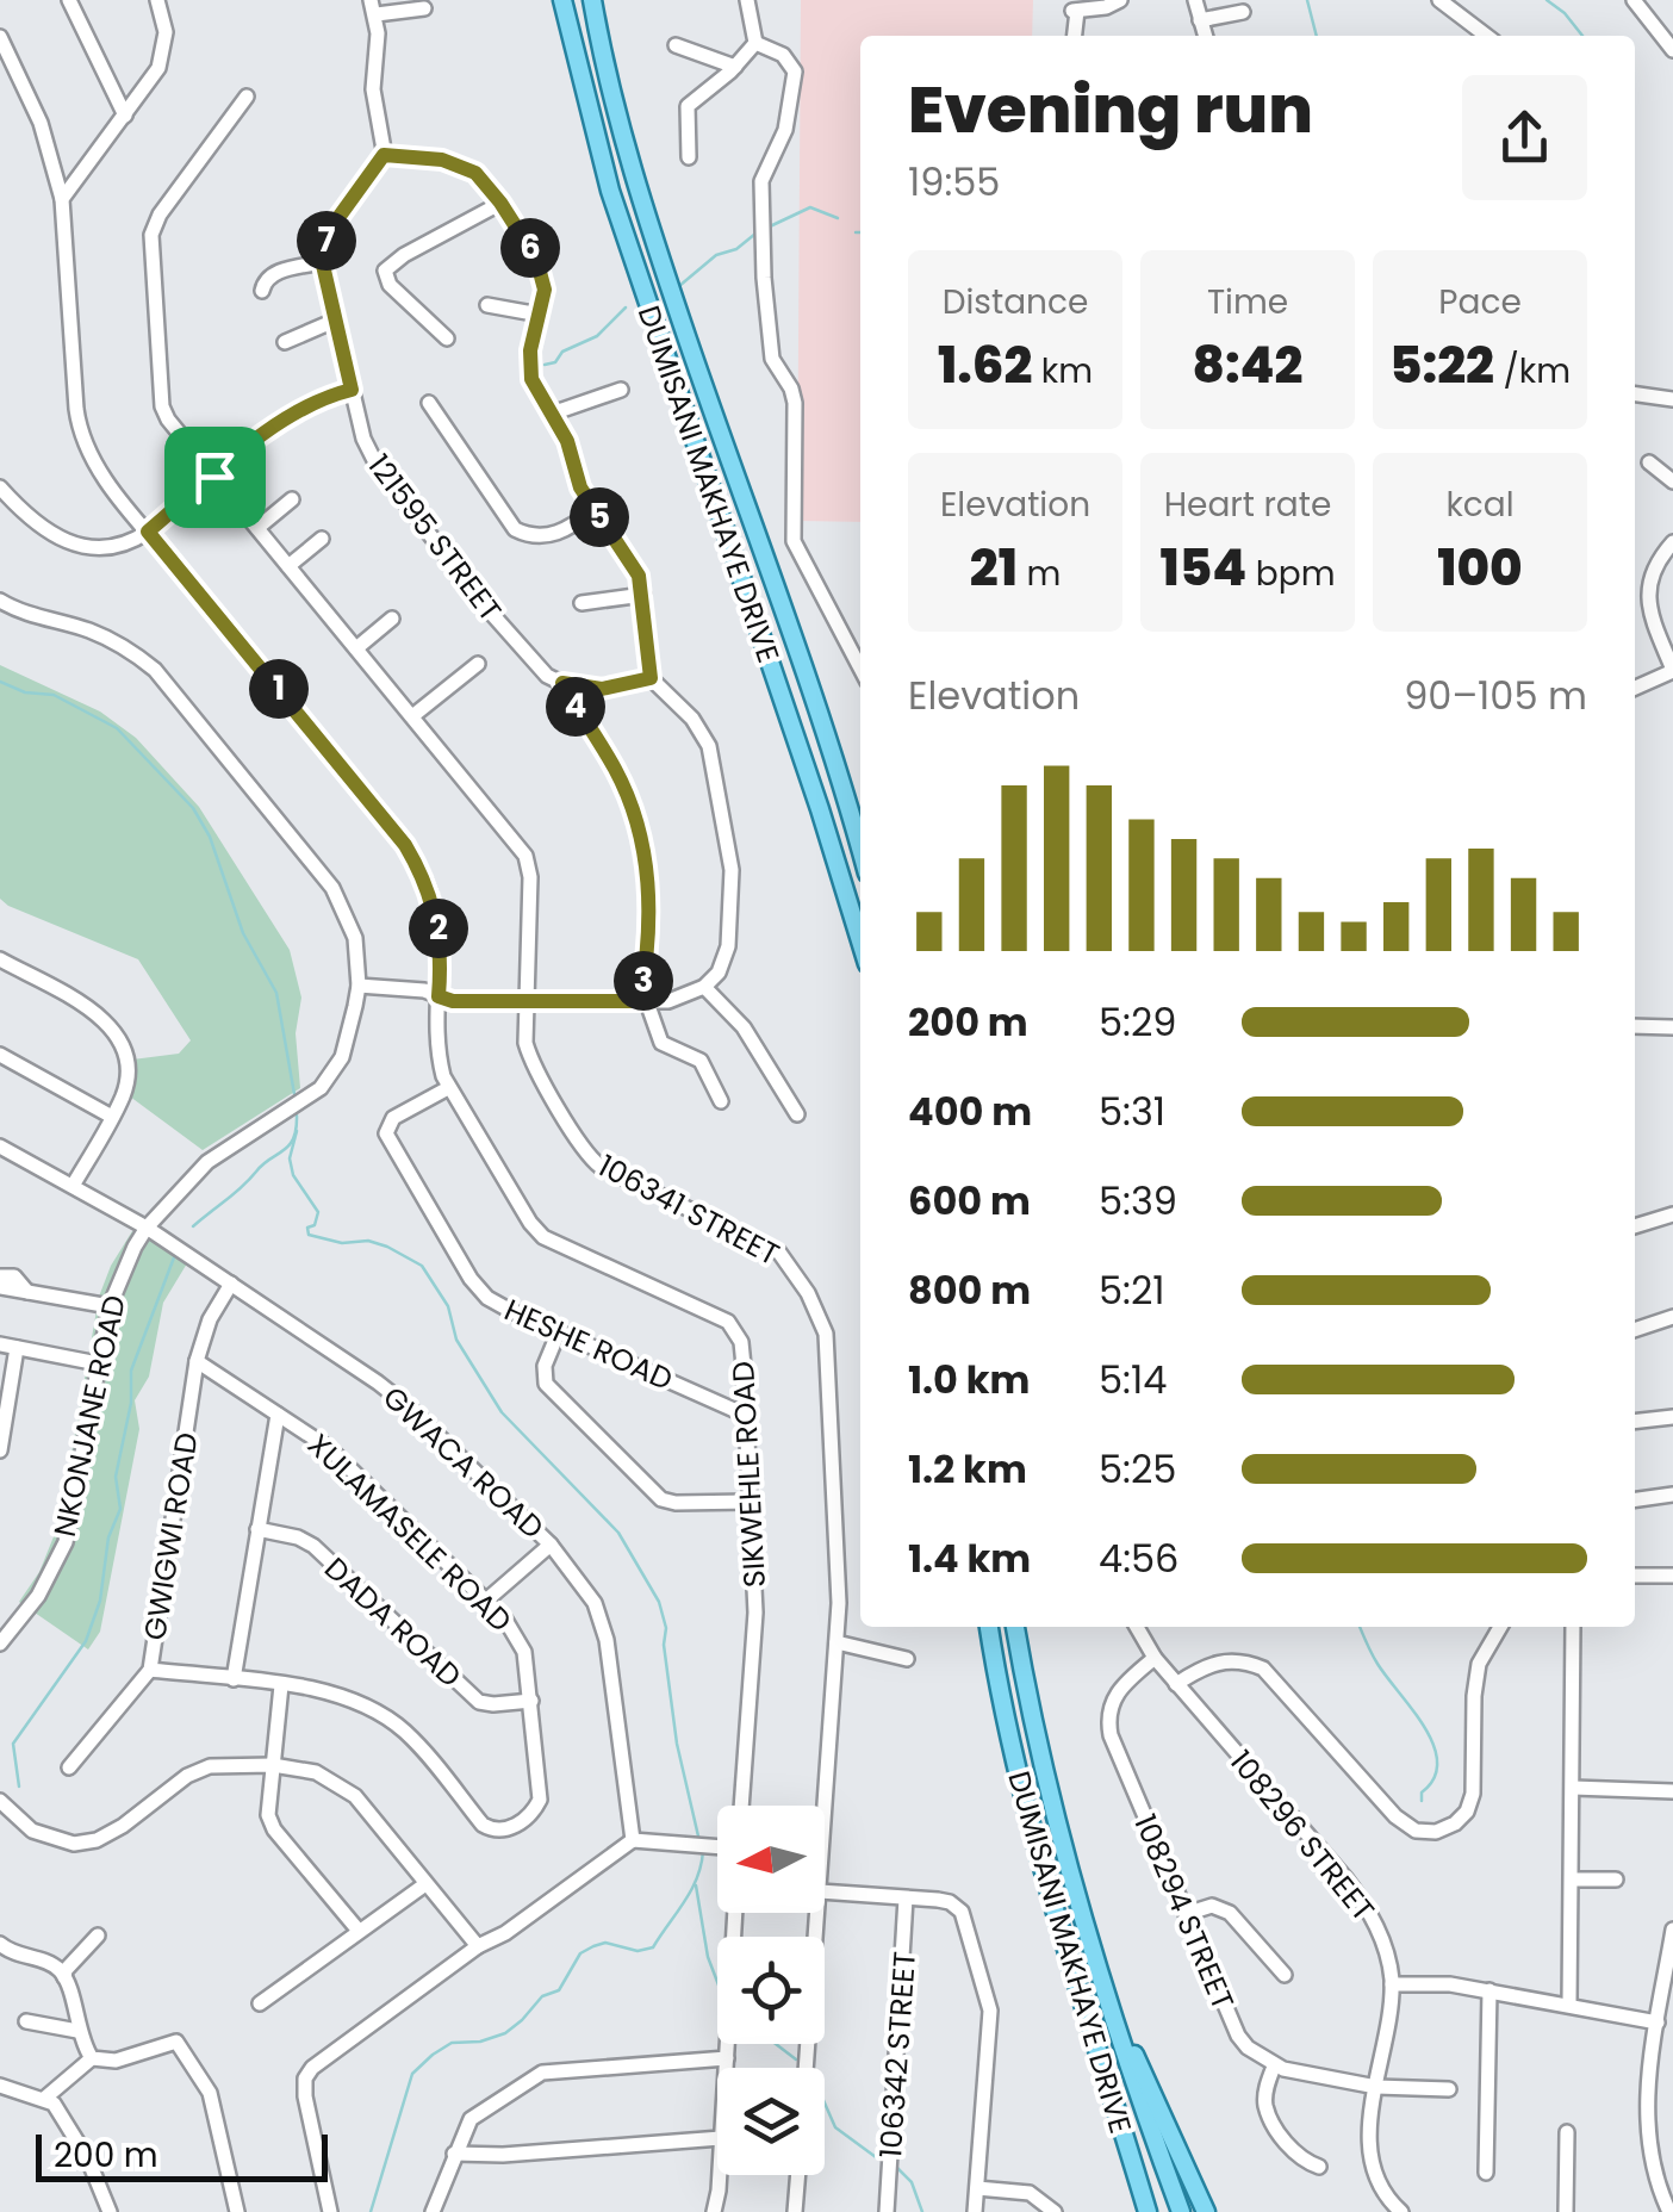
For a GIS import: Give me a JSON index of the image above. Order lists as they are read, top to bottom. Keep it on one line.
{"streets":{"main road":["DUMISANI MAKHAYE DRIVE"],"street":["121595 STREET","106341 STREET","HESHE ROAD","NKONJANE ROAD","GWACA ROAD","SIKWEHLE ROAD","XULAMASELE ROAD","GWIGWI ROAD","DADA ROAD","108296 STREET","108294 STREET","106342 STREET"]},"crossings":[["HESHE ROAD","SIKWEHLE ROAD"],["NKONJANE ROAD","GWACA ROAD"],["GWACA ROAD","GWIGWI ROAD"],["XULAMASELE ROAD","GWIGWI ROAD"],["XULAMASELE ROAD","DADA ROAD"],["108296 STREET","108294 STREET"]],"scale_bar":"200 m","north":"left","page":{"heading":["Evening run","19:55"],"pins":["7","6","5","1","4","2","3"],"stats":[["Distance","1.62 km"],["Time","8:42"],["Pace","5:22 /km"],["Elevation","21 m"],["Heart rate","154 bpm"],["kcal","100"]],"chart":["Elevation","90–105 m"],"list":[{"name":"200 m","note":"5:29"},{"name":"400 m","note":"5:31"},{"name":"600 m","note":"5:39"},{"name":"800 m","note":"5:21"},{"name":"1.0 km","note":"5:14"},{"name":"1.2 km","note":"5:25"},{"name":"1.4 km","note":"4:56"}],"scale":"200 m"}}
